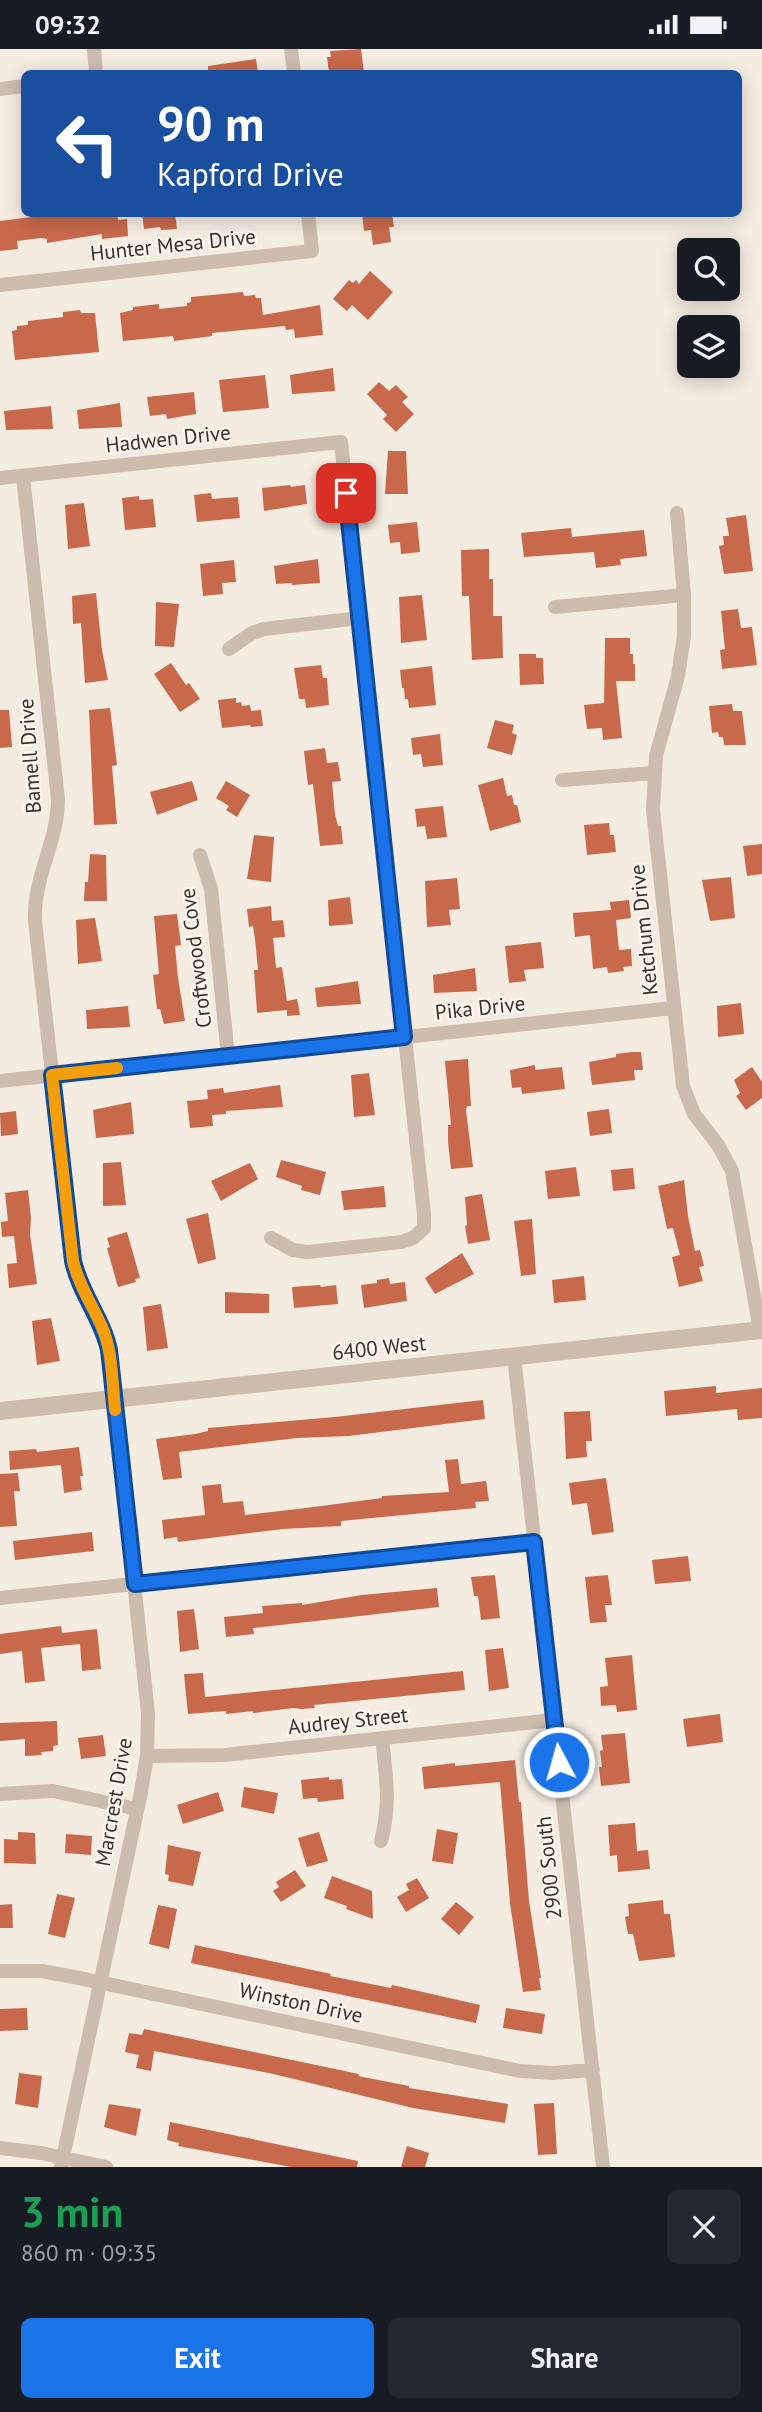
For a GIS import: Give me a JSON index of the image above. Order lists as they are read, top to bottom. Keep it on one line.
{"streets":{"street":["Hunter Mesa Drive","Hadwen Drive","Bamell Drive","Ketchum Drive","Croftwood Cove","Pika Drive","6400 West","Audrey Street","Marcrest Drive","2900 South","Winston Drive"]},"crossings":[["Hadwen Drive","Bamell Drive"],["Bamell Drive","Pika Drive"],["Bamell Drive","6400 West"],["Bamell Drive","Marcrest Drive"],["Ketchum Drive","Pika Drive"],["Ketchum Drive","6400 West"],["Croftwood Cove","Pika Drive"],["6400 West","Marcrest Drive"],["6400 West","2900 South"],["Audrey Street","Marcrest Drive"],["Audrey Street","2900 South"],["Marcrest Drive","Winston Drive"],["2900 South","Winston Drive"]],"page":{"status":"09:32","turn":["90 m","Kapford Drive"],"heading":["3 min","860 m · 09:35"],"buttons":["Exit","Share"]}}
